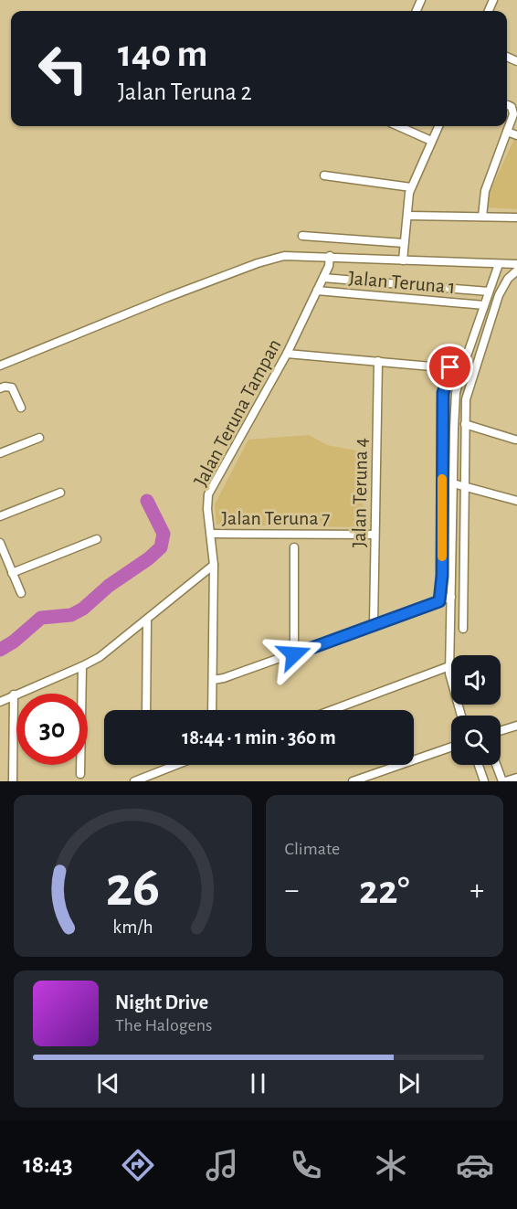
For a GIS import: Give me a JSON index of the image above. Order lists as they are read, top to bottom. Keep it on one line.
{"streets":{"street":["Jalan Teruna 1","Jalan Teruna Tampan","Jalan Teruna 4","Jalan Teruna 7"]},"crossings":[["Jalan Teruna 1","Jalan Teruna Tampan"],["Jalan Teruna Tampan","Jalan Teruna 7"],["Jalan Teruna 4","Jalan Teruna 7"]],"page":{"turn":["140 m","Jalan Teruna 2"],"limit":"30","trip":"18:44 · 1 min · 360 m","tile":"Climate","heat":["−","22°","+"],"song":["Night Drive","The Halogens"],"tabs":"18:43","gauge":["26","km/h"]}}
